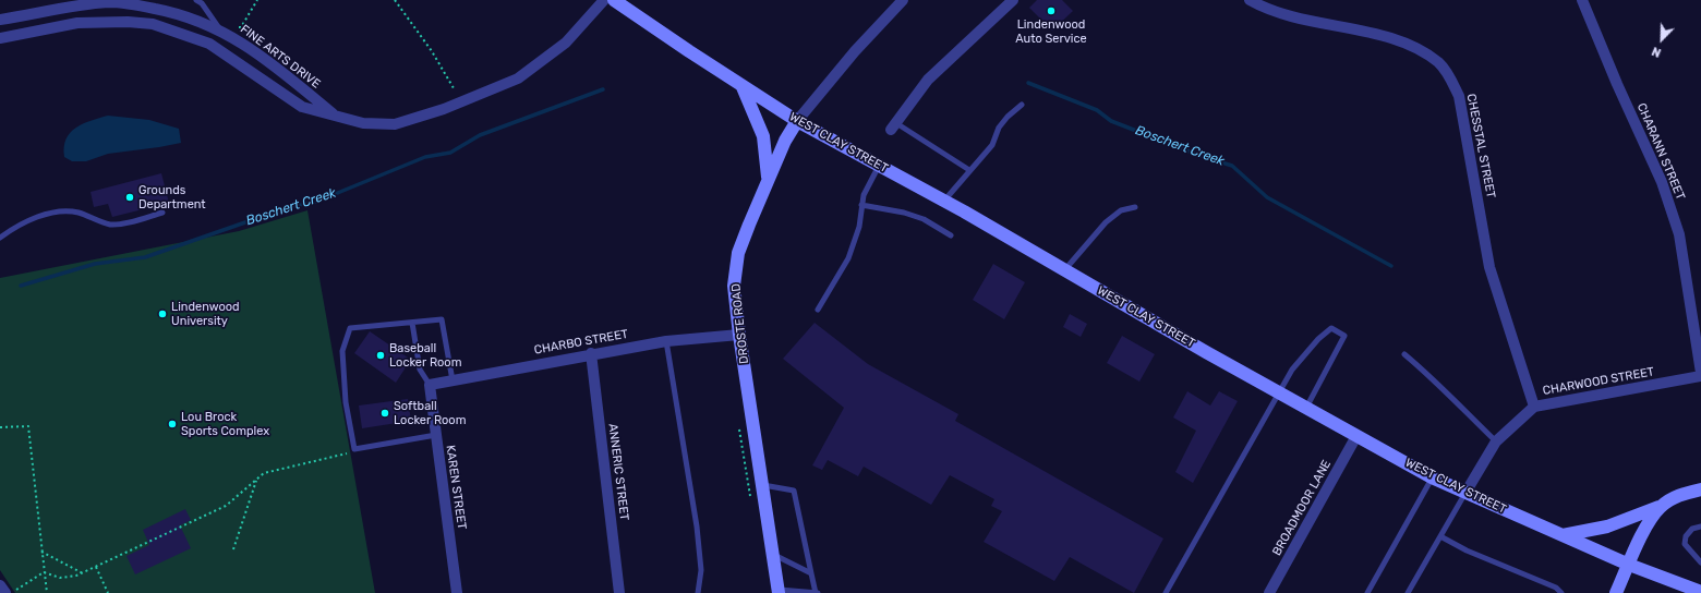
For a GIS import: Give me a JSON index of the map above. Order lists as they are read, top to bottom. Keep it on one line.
{"streets":{"main road":["WEST CLAY STREET","DROSTE ROAD"],"street":["FINE ARTS DRIVE","CHESSTAL STREET","CHARANN STREET","CHARBO STREET","CHARWOOD STREET","ANNERIC STREET","KAREN STREET","BROADMOOR LANE"]},"crossings":[["WEST CLAY STREET","DROSTE ROAD"],["WEST CLAY STREET","CHARWOOD STREET"],["WEST CLAY STREET","BROADMOOR LANE"],["CHESSTAL STREET","CHARWOOD STREET"],["DROSTE ROAD","CHARBO STREET"],["CHARBO STREET","ANNERIC STREET"],["CHARBO STREET","KAREN STREET"]],"water":["Boschert Creek"],"places":["Lindenwood Auto Service","Grounds Department","Lindenwood University","Baseball Locker Room","Softball Locker Room","Lou Brock Sports Complex"],"north":"bottom left"}
